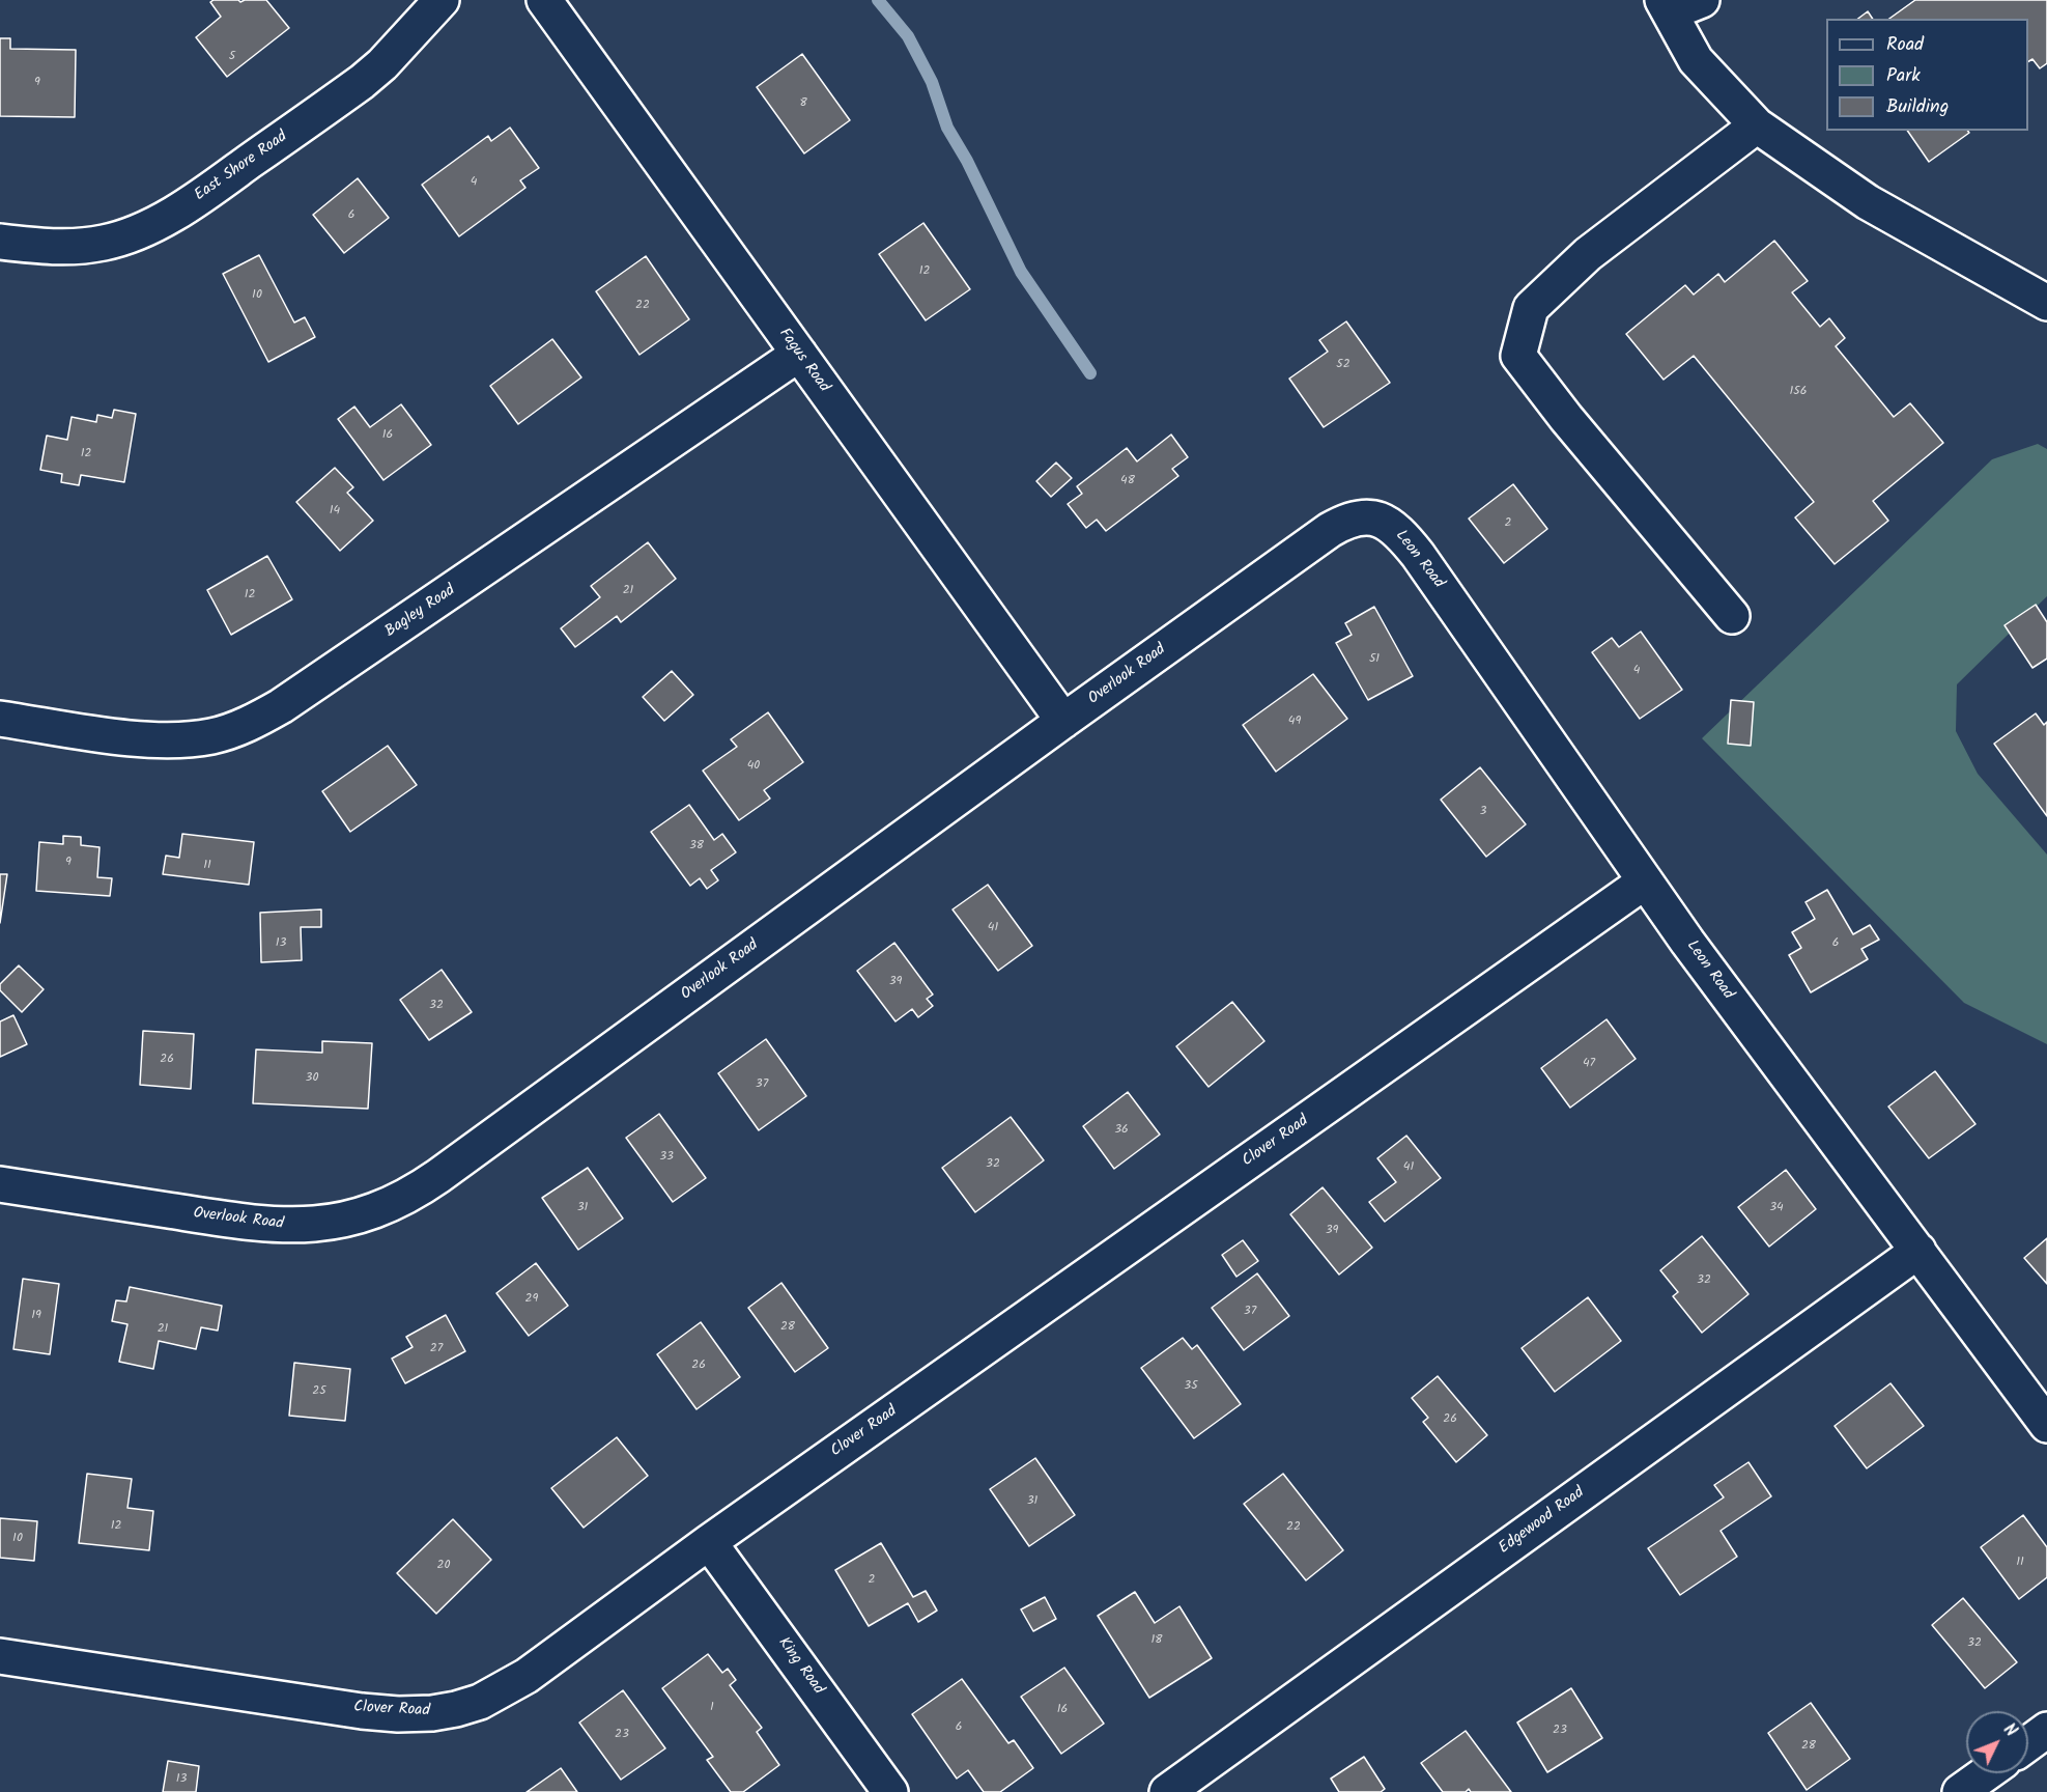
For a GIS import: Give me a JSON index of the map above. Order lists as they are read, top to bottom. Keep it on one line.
{"streets":{"street":["East Shore Road","Fagus Road","Leon Road","Bagley Road","Overlook Road","Clover Road","Edgewood Road","King Road"]},"crossings":[["Fagus Road","Bagley Road"],["Fagus Road","Overlook Road"],["Leon Road","Overlook Road"],["Leon Road","Clover Road"],["Leon Road","Edgewood Road"],["Clover Road","King Road"]],"house_numbers":["5","9","8","4","6","12","10","22","52","156","16","12","48","14","2","21","12","51","4","49","40","3","38","9","11","41","13","6","39","32","26","47","30","37","36","33","32","41","31","34","39","32","29","37","19","28","21","27","26","35","25","26","31","12","22","10","11","20","2","18","32","1","16","6","23","23","28","13"],"legend":["Road","Park","Building"],"north":"top right"}
